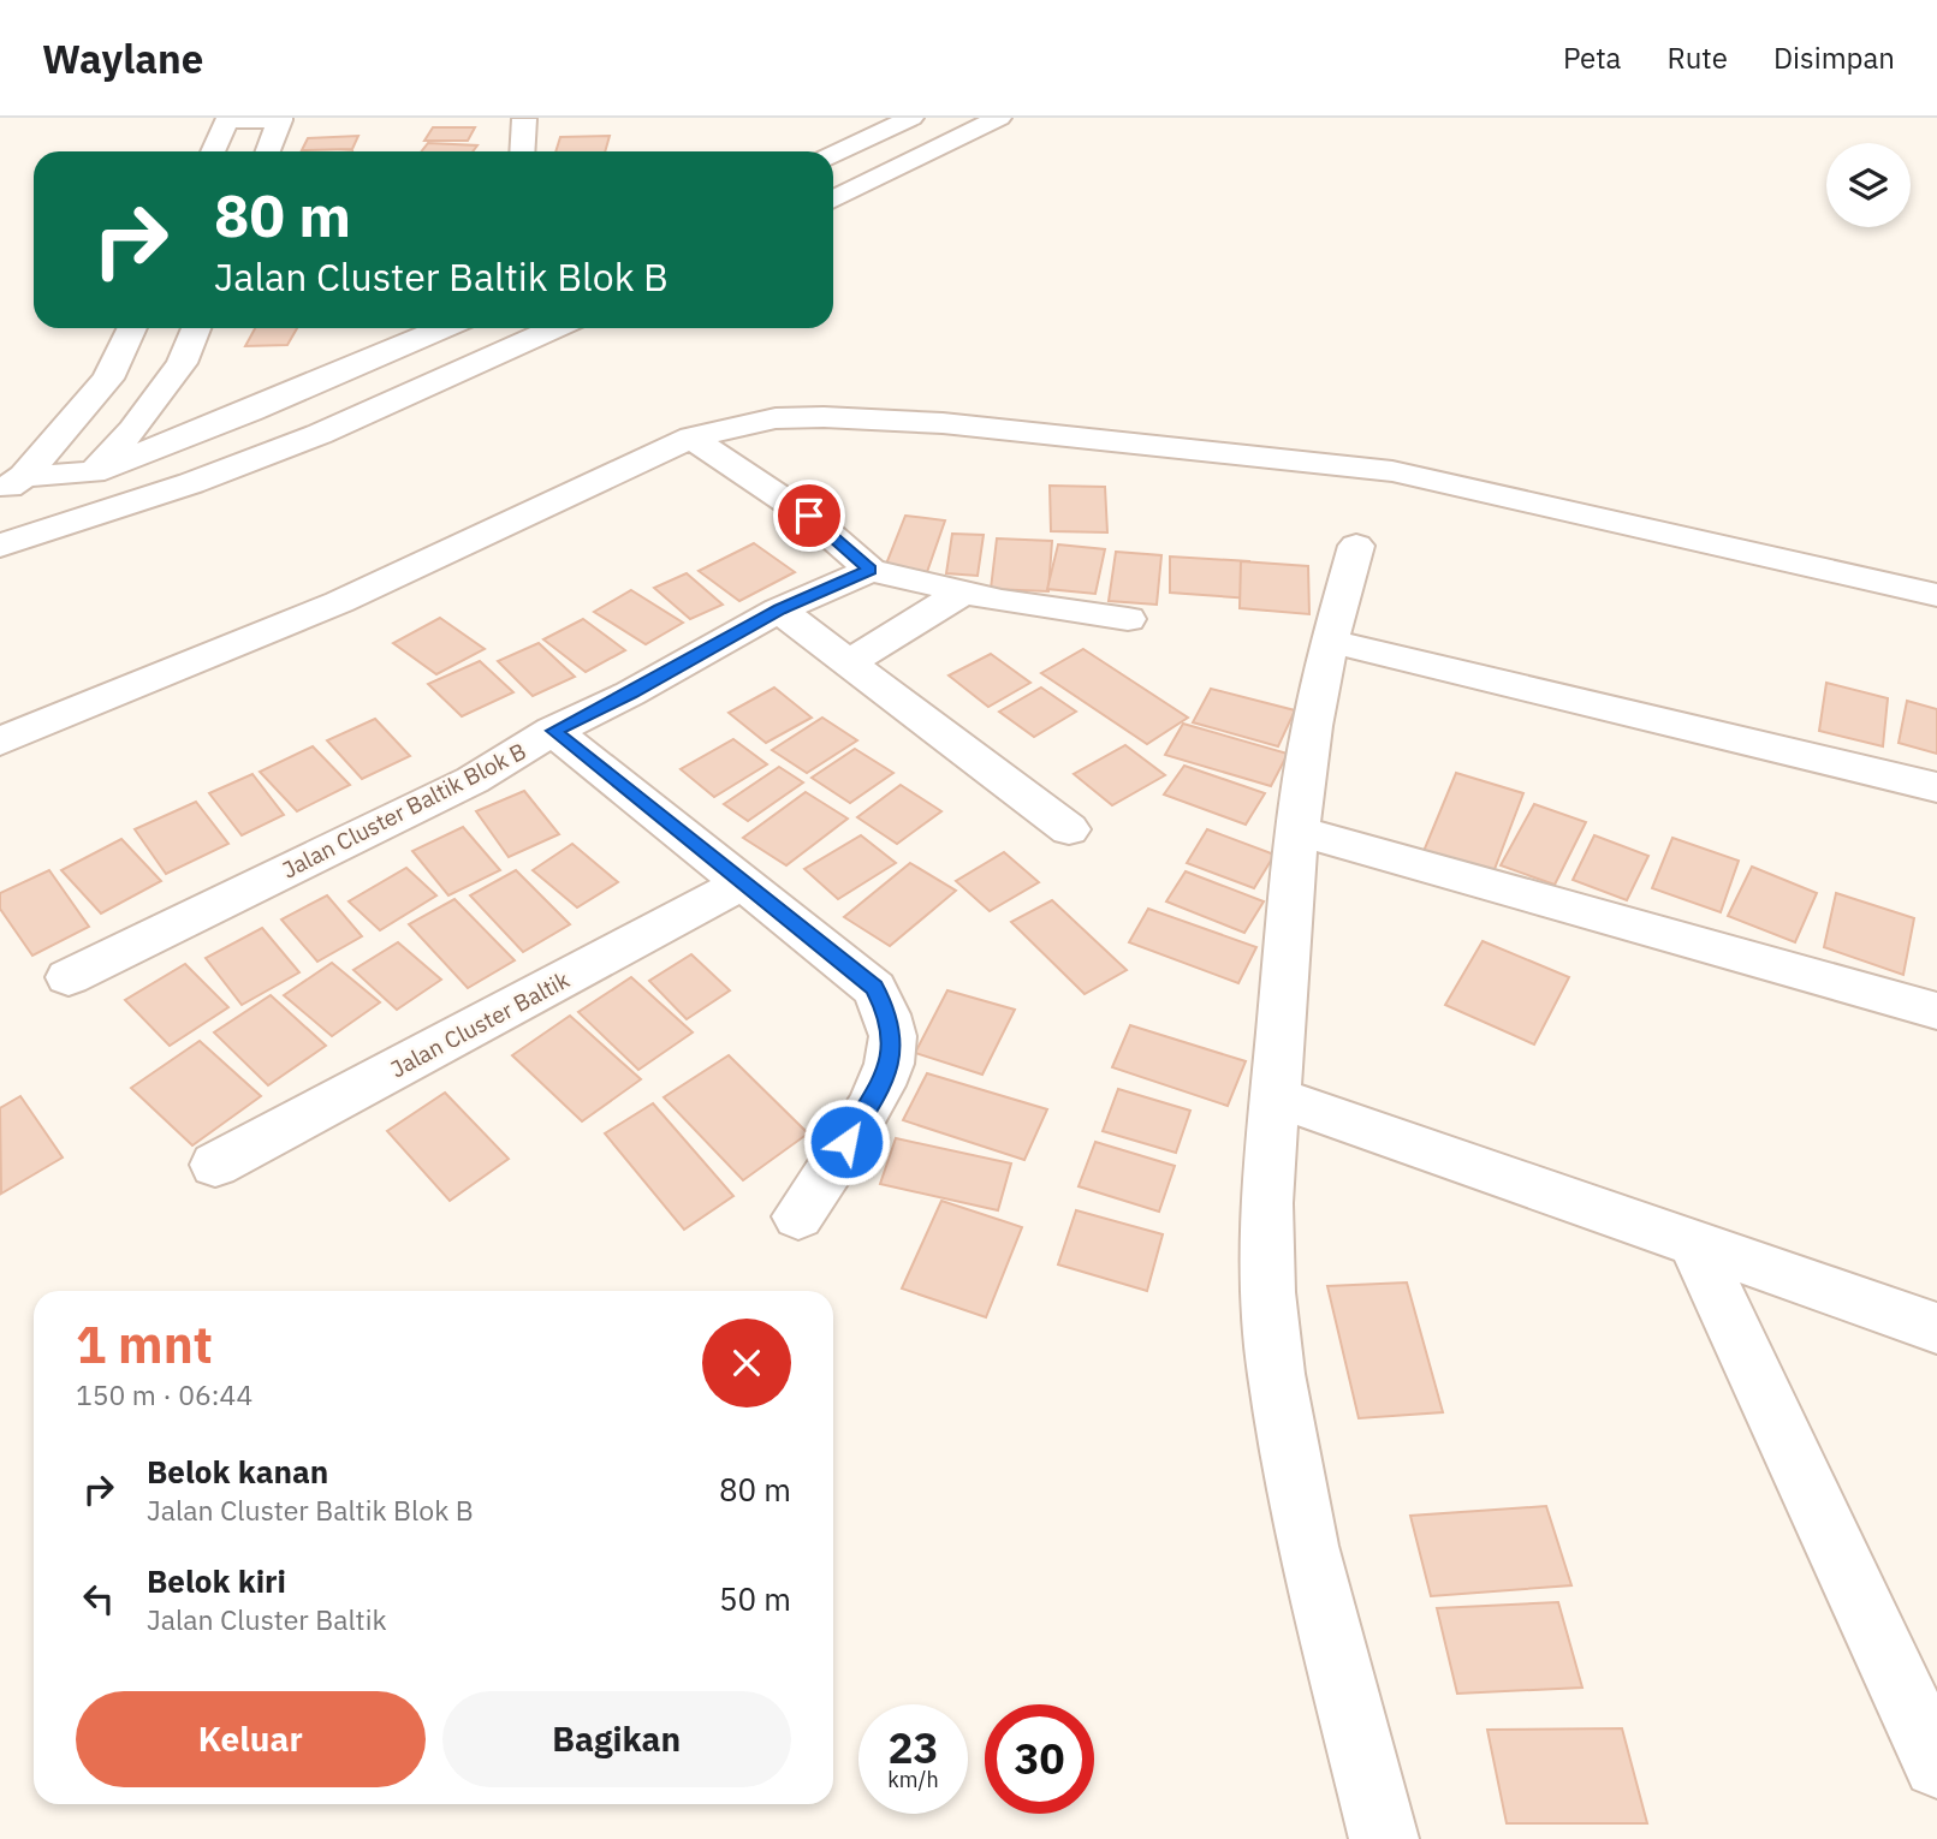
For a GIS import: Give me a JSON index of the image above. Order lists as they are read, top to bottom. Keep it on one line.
{"streets":{"street":["Jalan Cluster Baltik Blok B","Jalan Cluster Baltik"]},"page":{"header":"Waylane","nav":["Peta","Rute","Disimpan"],"turn":["80 m","Jalan Cluster Baltik Blok B"],"heading":["1 mnt","150 m · 06:44"],"list":[{"name":"Belok kanan","note":"Jalan Cluster Baltik Blok B","value":"80 m"},{"name":"Belok kiri","note":"Jalan Cluster Baltik","value":"50 m"}],"buttons":["Keluar","Bagikan"],"speed":"23 km/h","limit":"30"}}
